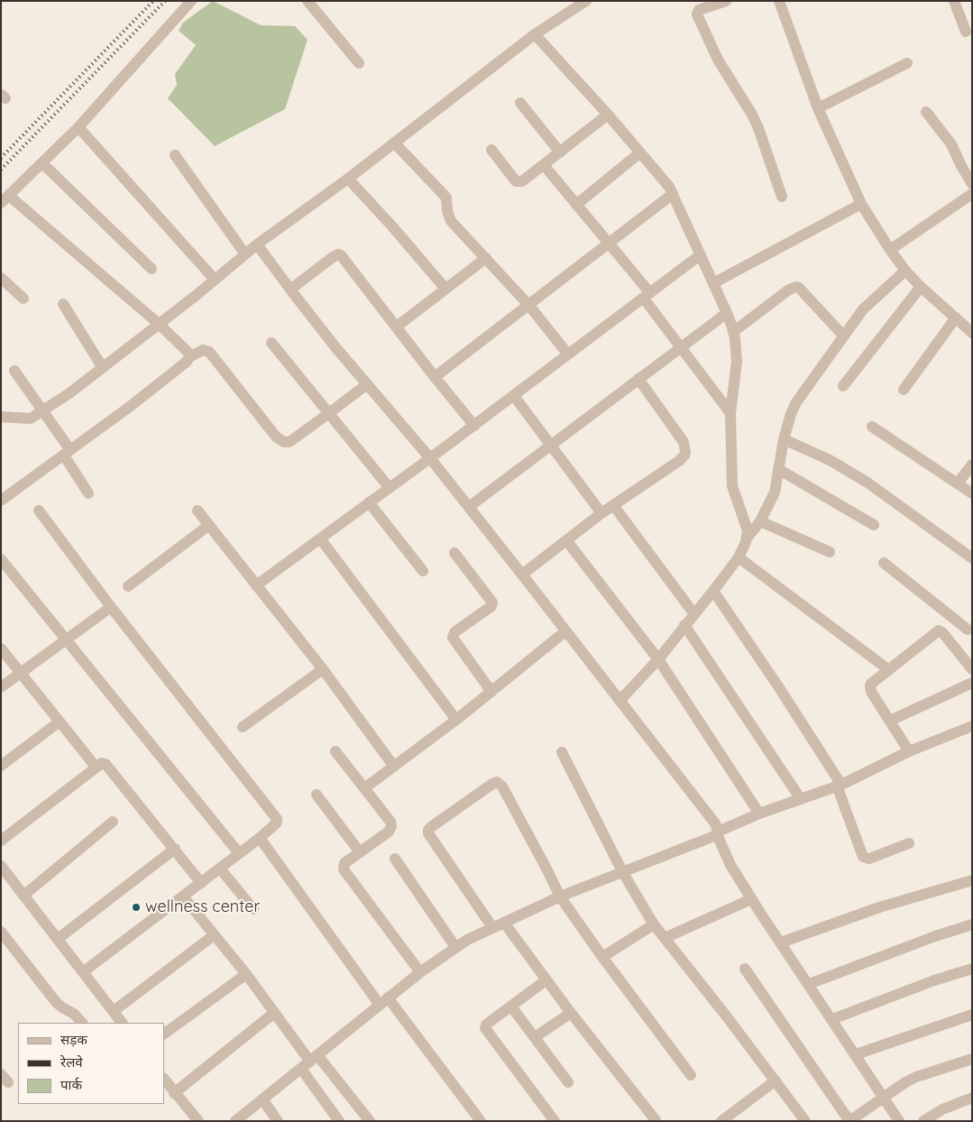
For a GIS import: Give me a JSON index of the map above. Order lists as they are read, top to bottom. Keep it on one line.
{"places":["wellness center"],"legend":["सड़क","रेलवे","पार्क"]}
